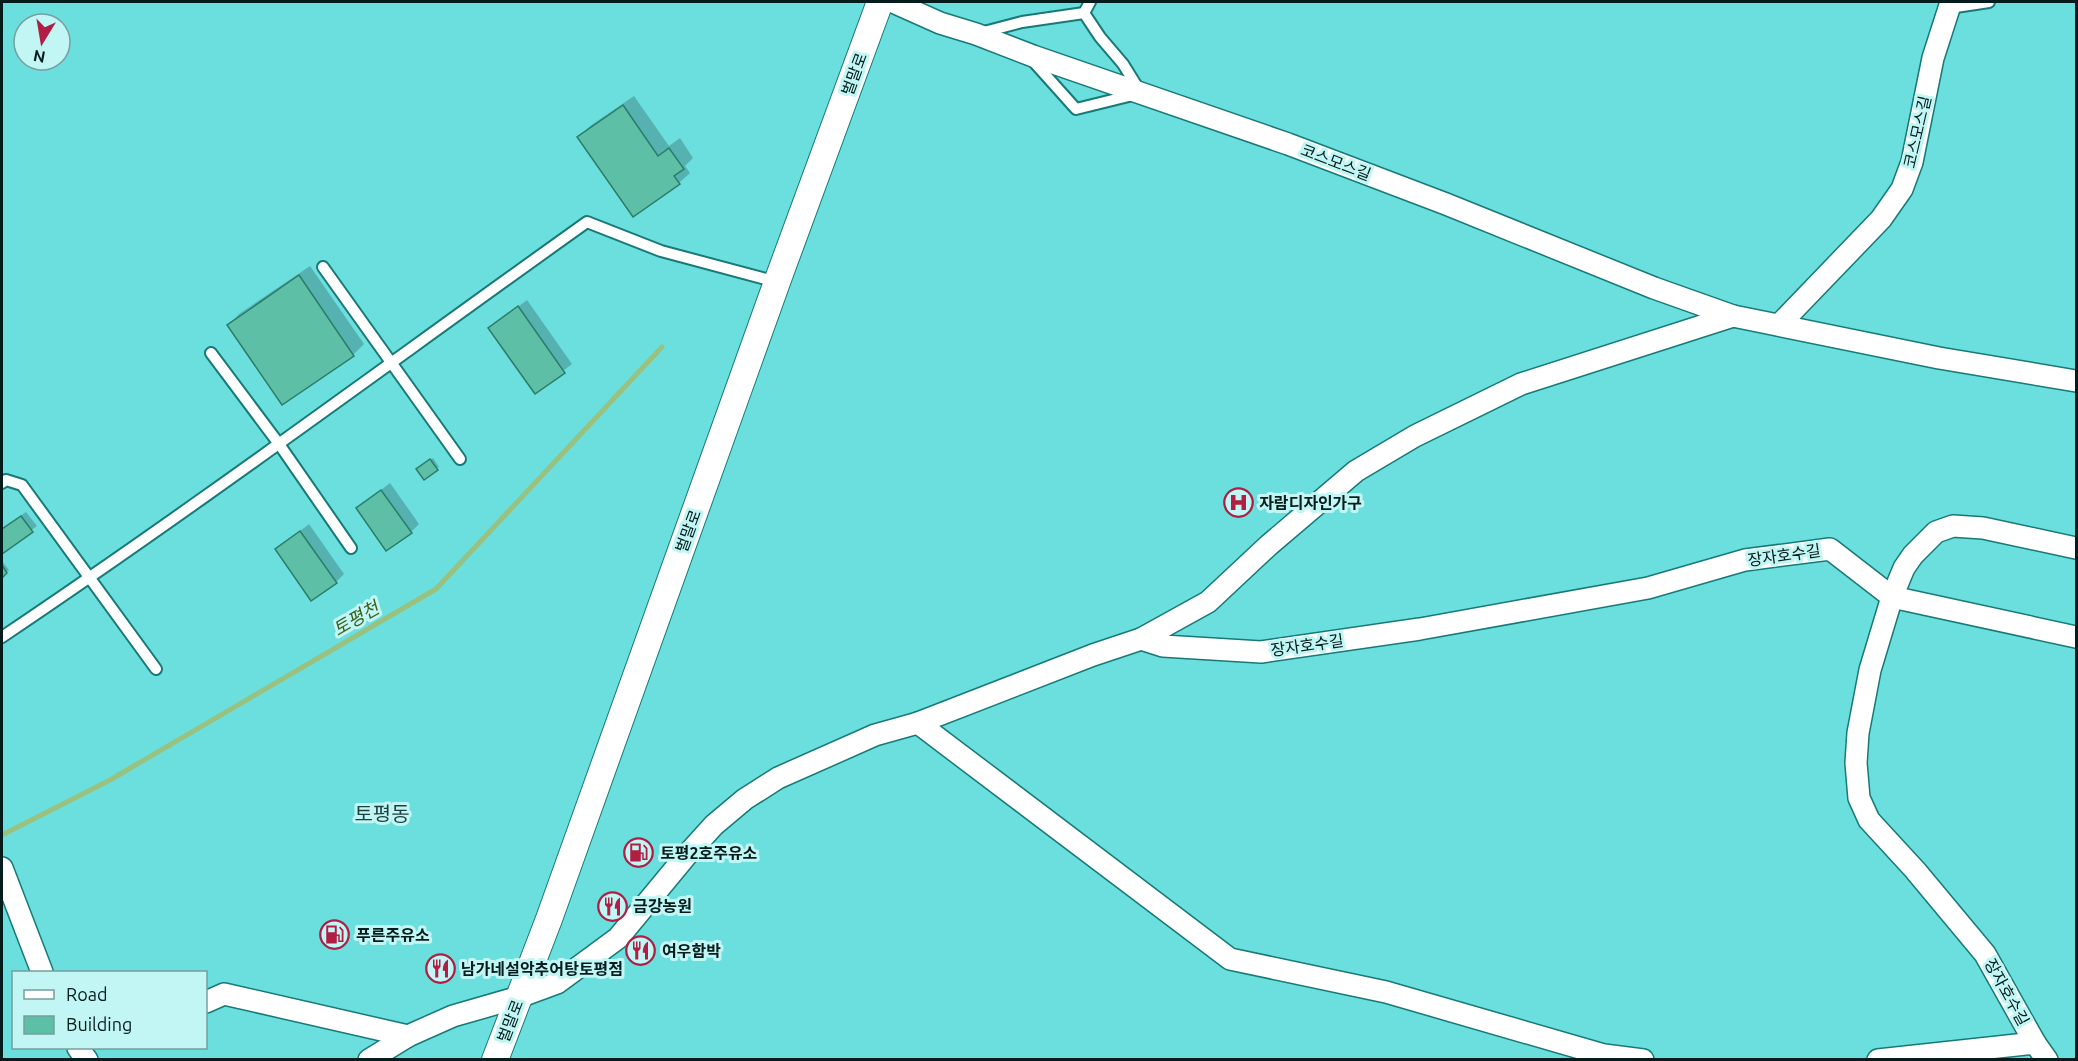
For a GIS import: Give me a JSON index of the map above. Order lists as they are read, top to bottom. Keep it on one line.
{"streets":{"street":["벌말로","코스모스길","장자호수길"]},"districts":["토평동"],"water":["토평천"],"places":{"hospital":["자람디자인가구"],"fuel station":["토평2호주유소","푸른주유소"],"restaurant":["금강농원","여우함박","남가네설악추어탕토평점"]},"legend":["Road","Building"],"north":"bottom"}
